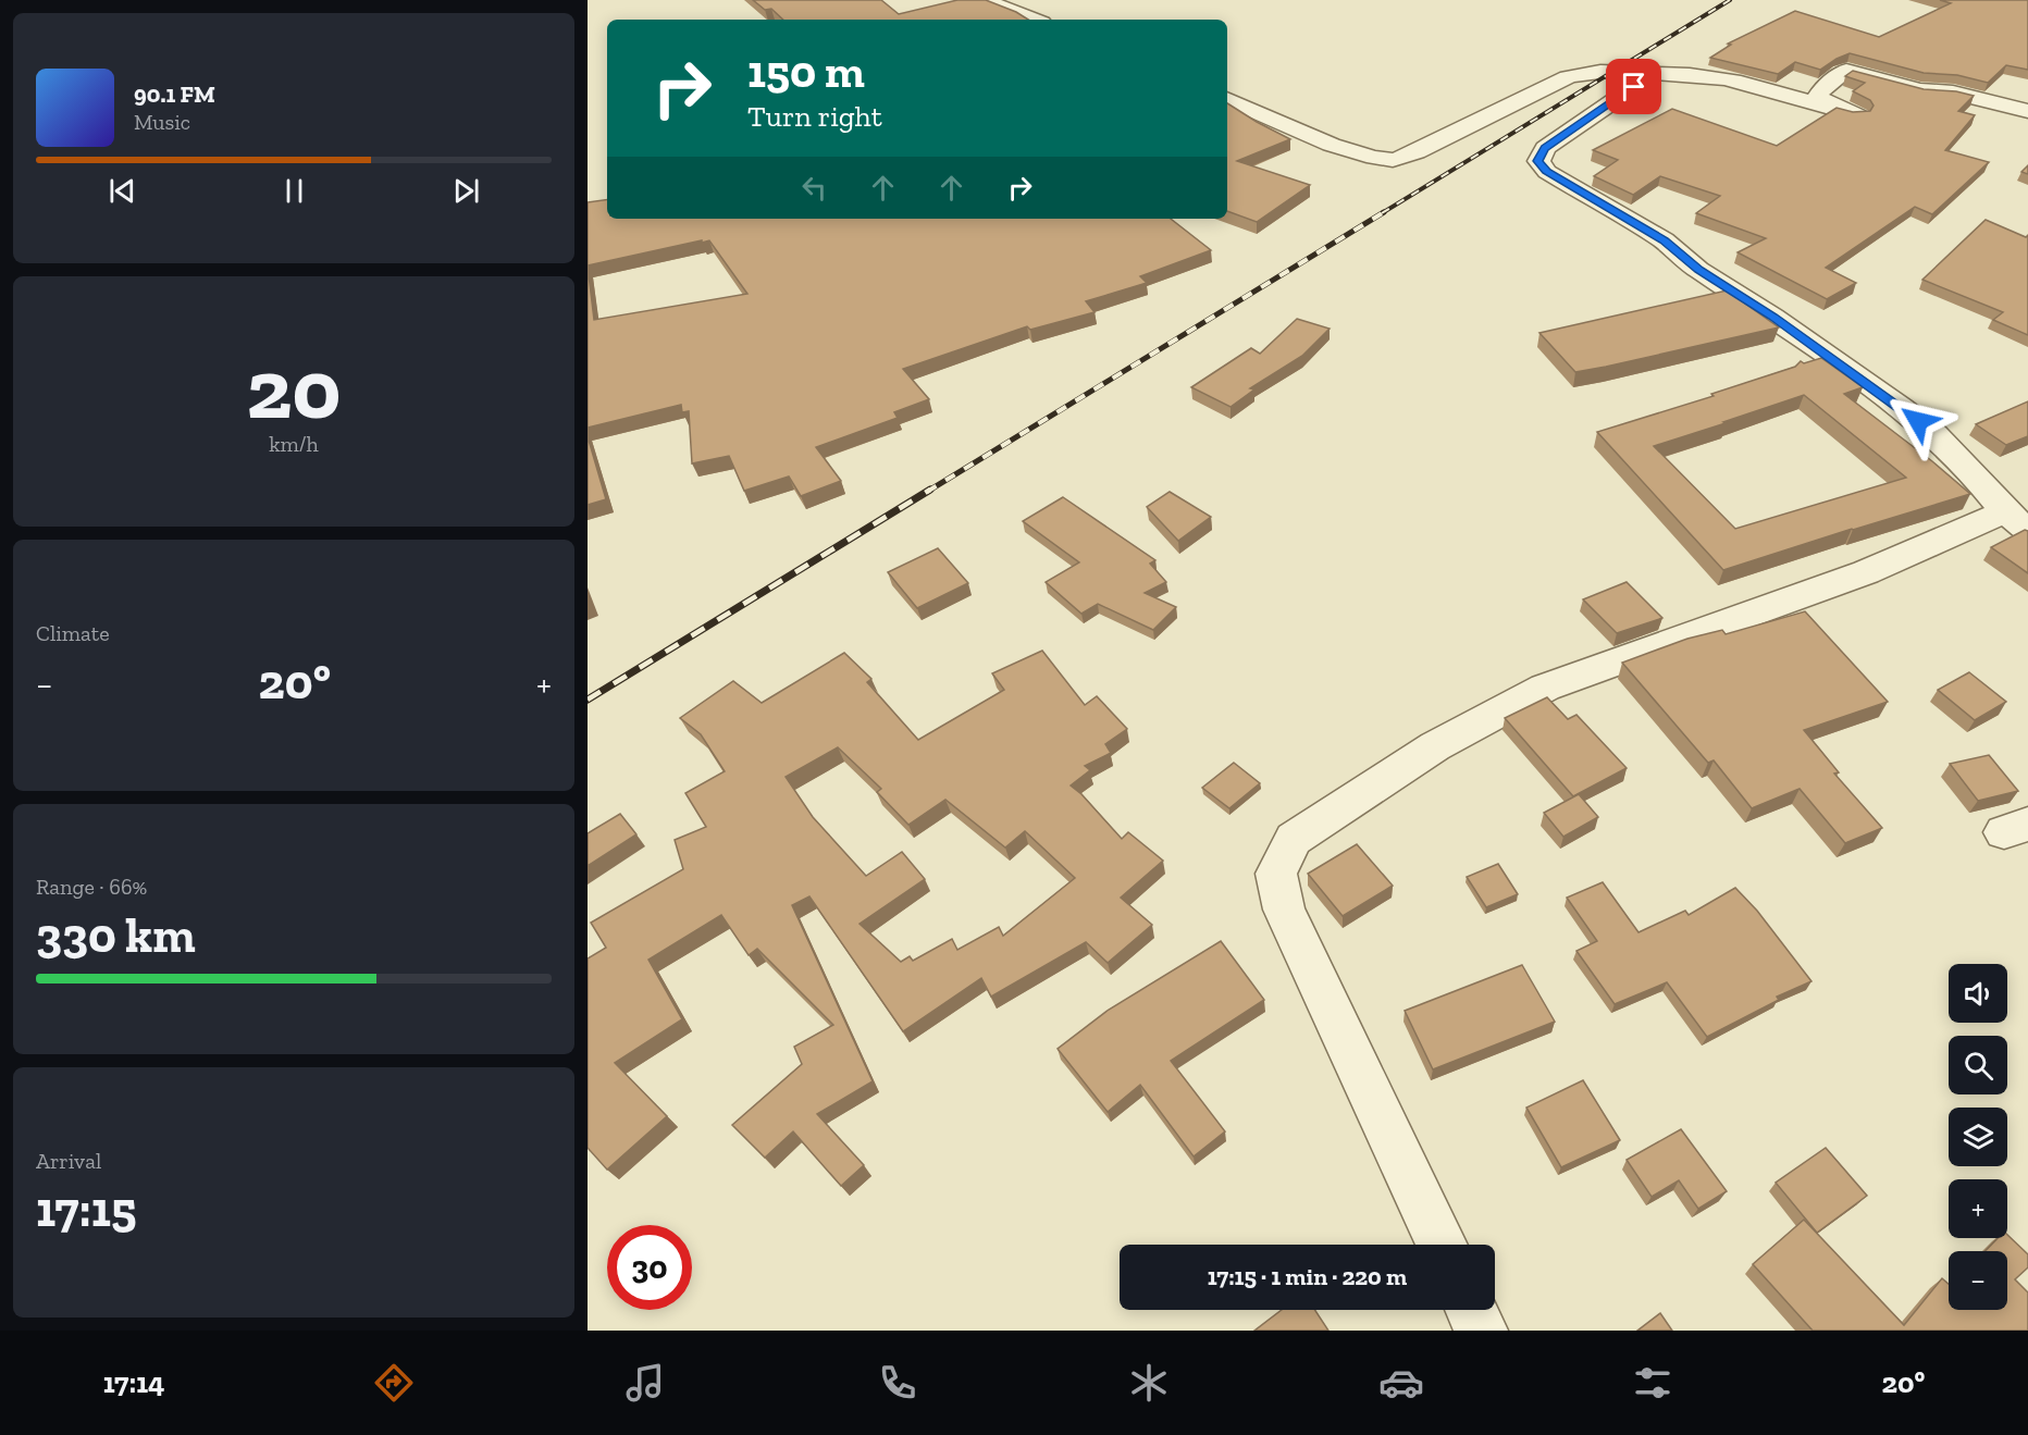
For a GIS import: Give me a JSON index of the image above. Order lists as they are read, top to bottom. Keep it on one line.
{"page":{"turn":["150 m","Turn right"],"song":["90.1 FM","Music"],"tile":[["20","km/h"],"Climate",["Range · 66%","330 km"],["Arrival","17:15"]],"heat":["−","20°","+"],"map_buttons":["+","−"],"limit":"30","trip":"17:15 · 1 min · 220 m","tabs":["17:14","20°"]}}
